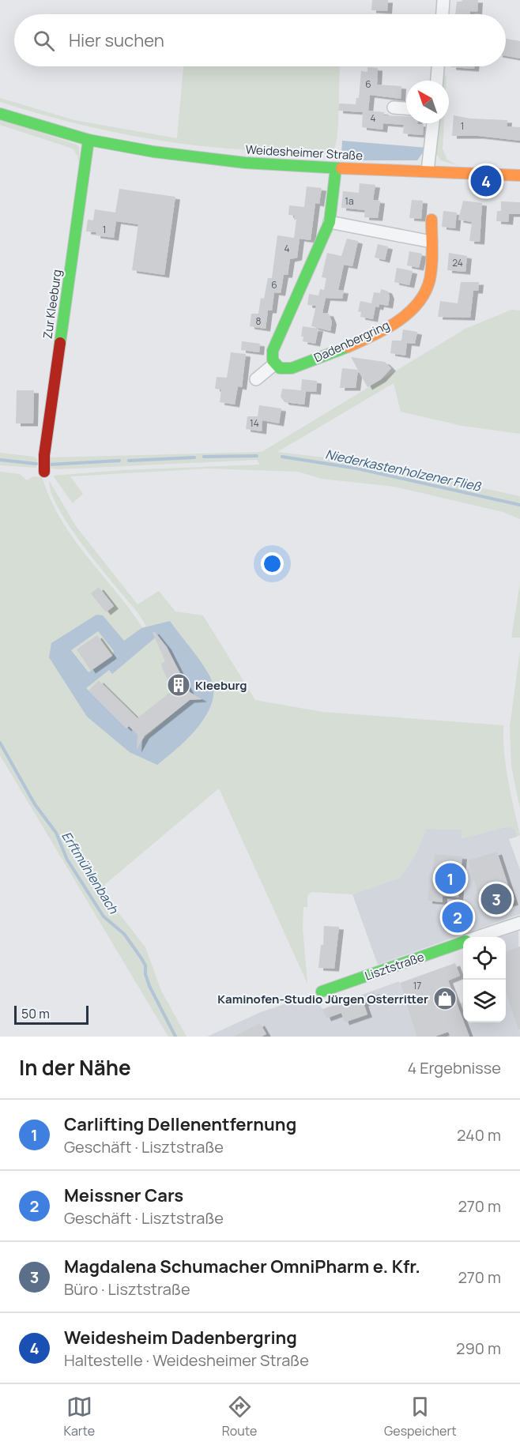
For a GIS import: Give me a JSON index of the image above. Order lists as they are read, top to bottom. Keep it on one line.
{"streets":{"street":["Weidesheimer Straße","Zur Kleeburg","Dadenbergring","Lisztstraße"]},"crossings":[["Weidesheimer Straße","Zur Kleeburg"]],"water":["Niederkastenholzener Fließ","Erftmühlenbach"],"places":{"building":["Kleeburg"],"shop":["Kaminofen-Studio Jürgen Osterritter"]},"house_numbers":["6","4","1","1a","1","4","24","6","8","14","17"],"scale_bar":"50 m","north":"top left","page":{"search":"Hier suchen","pins":["4","1","3","2"],"scale":"50 m","heading":["In der Nähe","4 Ergebnisse"],"list":[{"mark":"1","name":"Carlifting Dellenentfernung","note":"Geschäft · Lisztstraße","value":"240 m"},{"mark":"2","name":"Meissner Cars","note":"Geschäft · Lisztstraße","value":"270 m"},{"mark":"3","name":"Magdalena Schumacher OmniPharm e. Kfr.","note":"Büro · Lisztstraße","value":"270 m"},{"mark":"4","name":"Weidesheim Dadenbergring","note":"Haltestelle · Weidesheimer Straße","value":"290 m"}],"nav":["Karte","Route","Gespeichert"]}}
